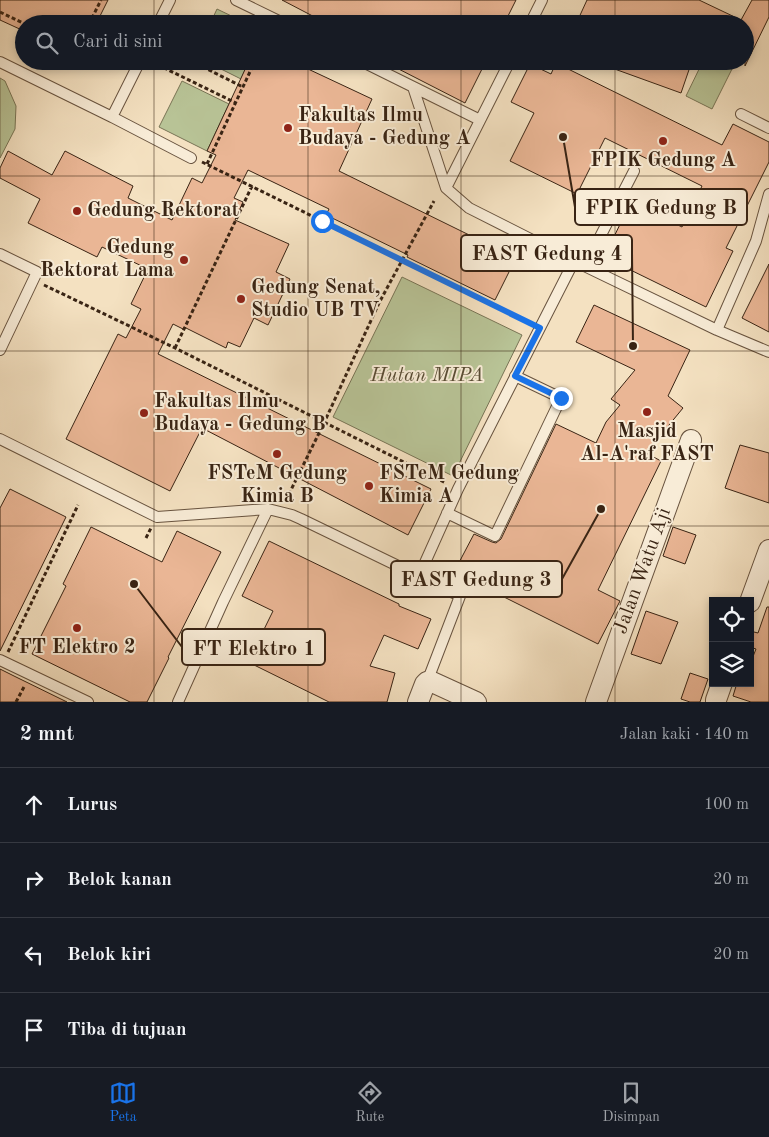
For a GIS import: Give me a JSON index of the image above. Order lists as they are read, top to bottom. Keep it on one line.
{"streets":{"street":["Jalan Watu Aji"]},"parks":["Hutan MIPA"],"places":["Fakultas Ilmu Budaya - Gedung A","FPIK Gedung B","FPIK Gedung A","Gedung Rektorat","Gedung Rektorat Lama","Gedung Senat, Studio UB TV","FAST Gedung 4","Masjid Al-A'raf FAST","Fakultas Ilmu Budaya - Gedung B","FSTeM Gedung Kimia B","FSTeM Gedung Kimia A","FAST Gedung 3","FT Elektro 1","FT Elektro 2"],"page":{"search":"Cari di sini","heading":["2 mnt","Jalan kaki · 140 m"],"list":[["Lurus","100 m"],["Belok kanan","20 m"],["Belok kiri","20 m"],"Tiba di tujuan"],"nav":["Peta","Rute","Disimpan"]}}
